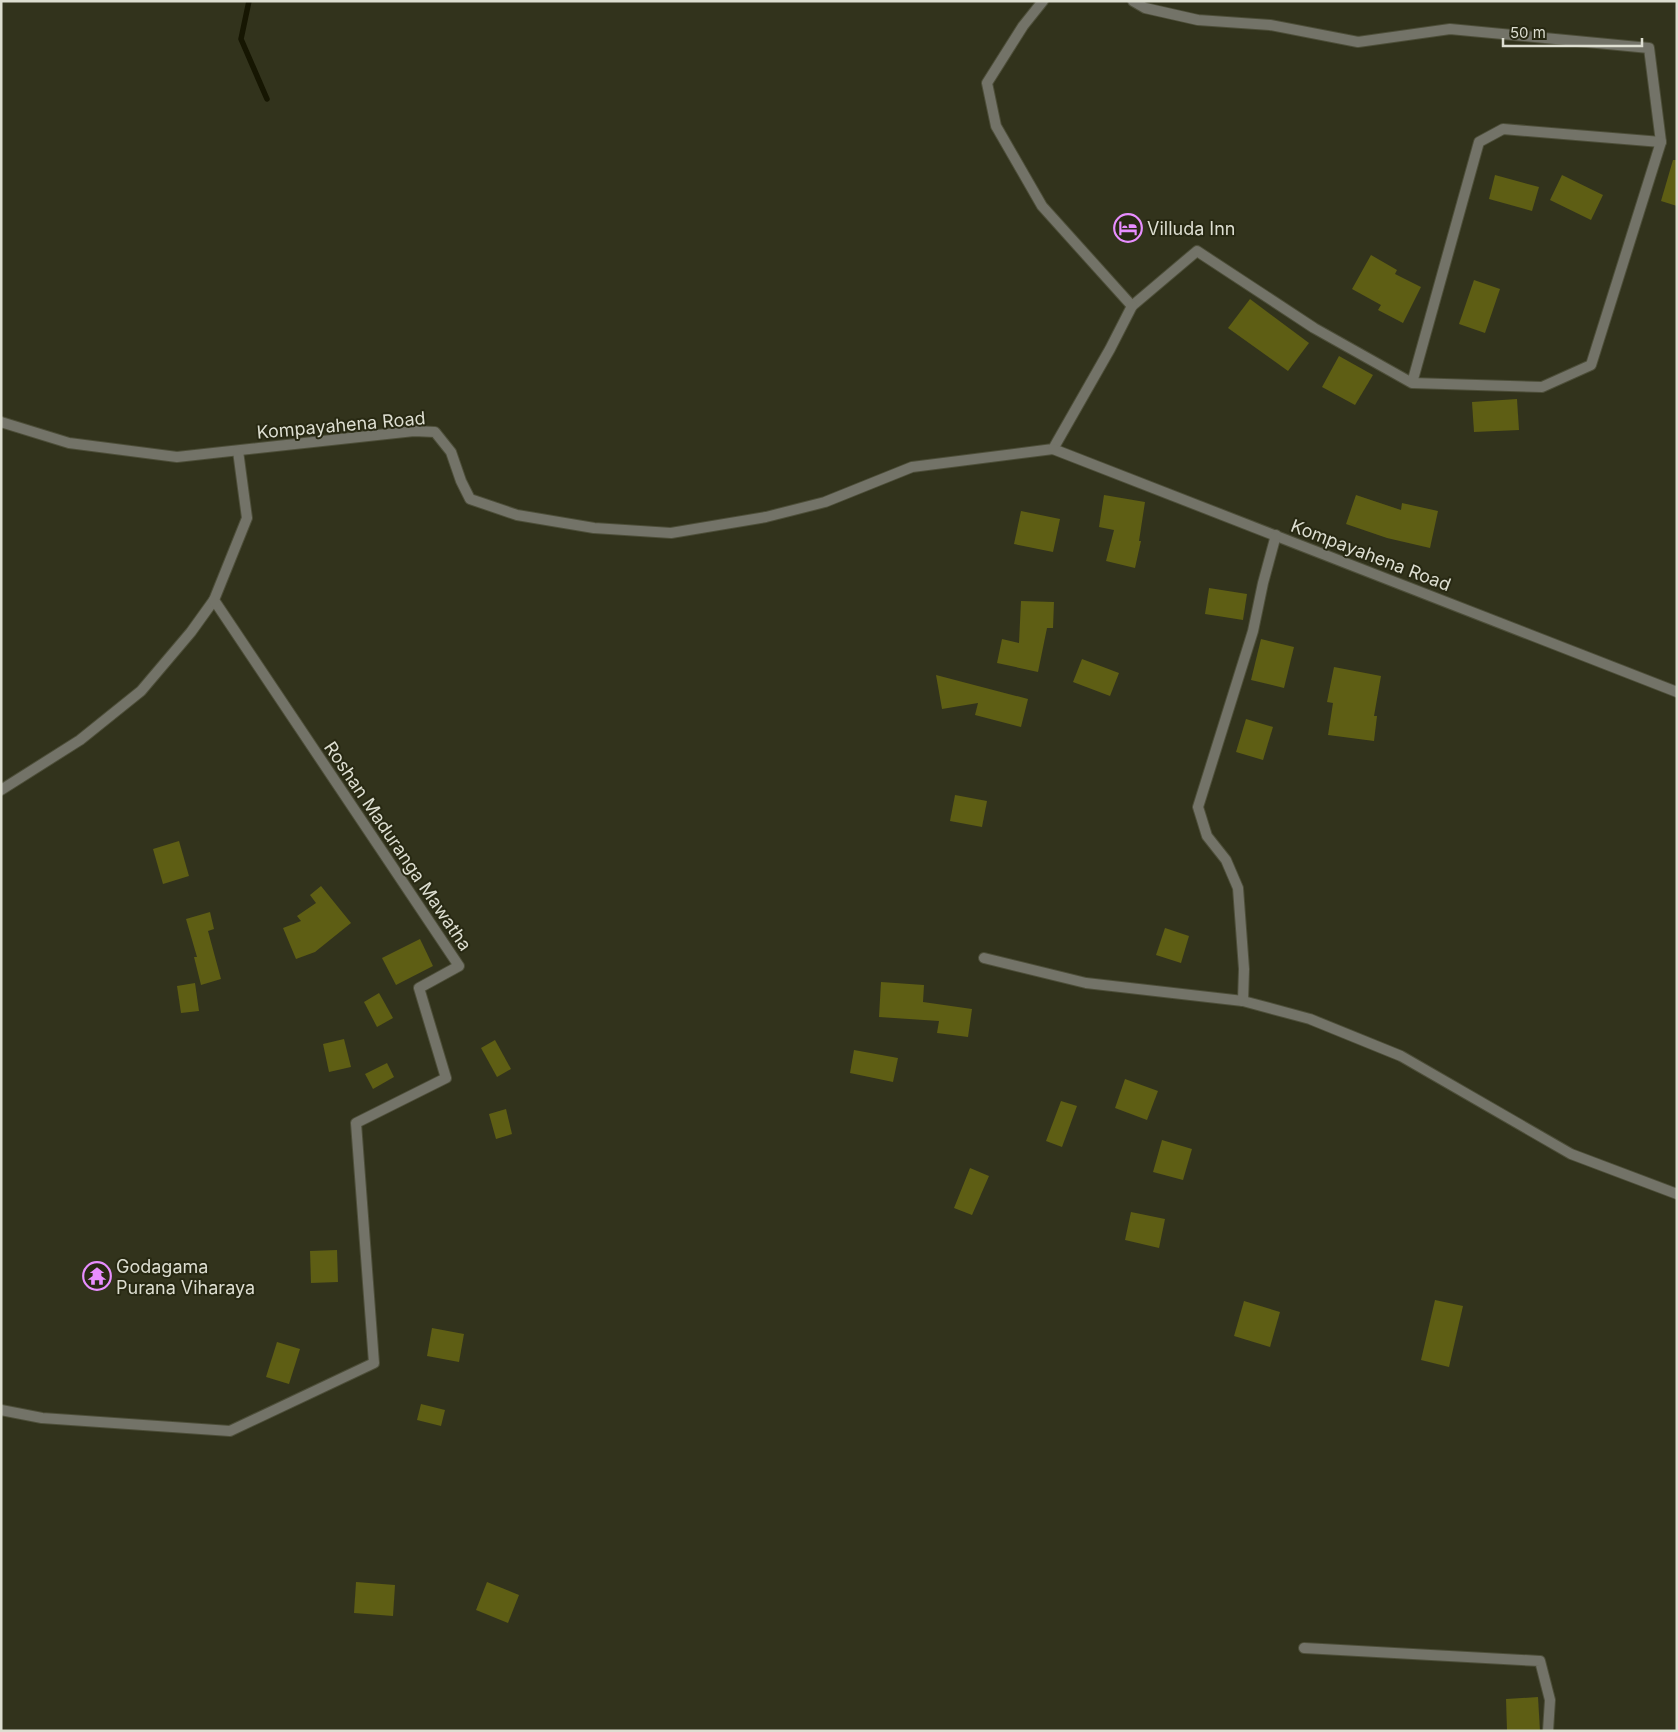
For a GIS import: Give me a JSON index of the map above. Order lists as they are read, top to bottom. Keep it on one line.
{"streets":{"street":["Kompayahena Road","Roshan Maduranga Mawatha"]},"places":{"hotel":["Villuda Inn"],"temple":["Godagama Purana Viharaya"]},"scale_bar":"50 m"}
